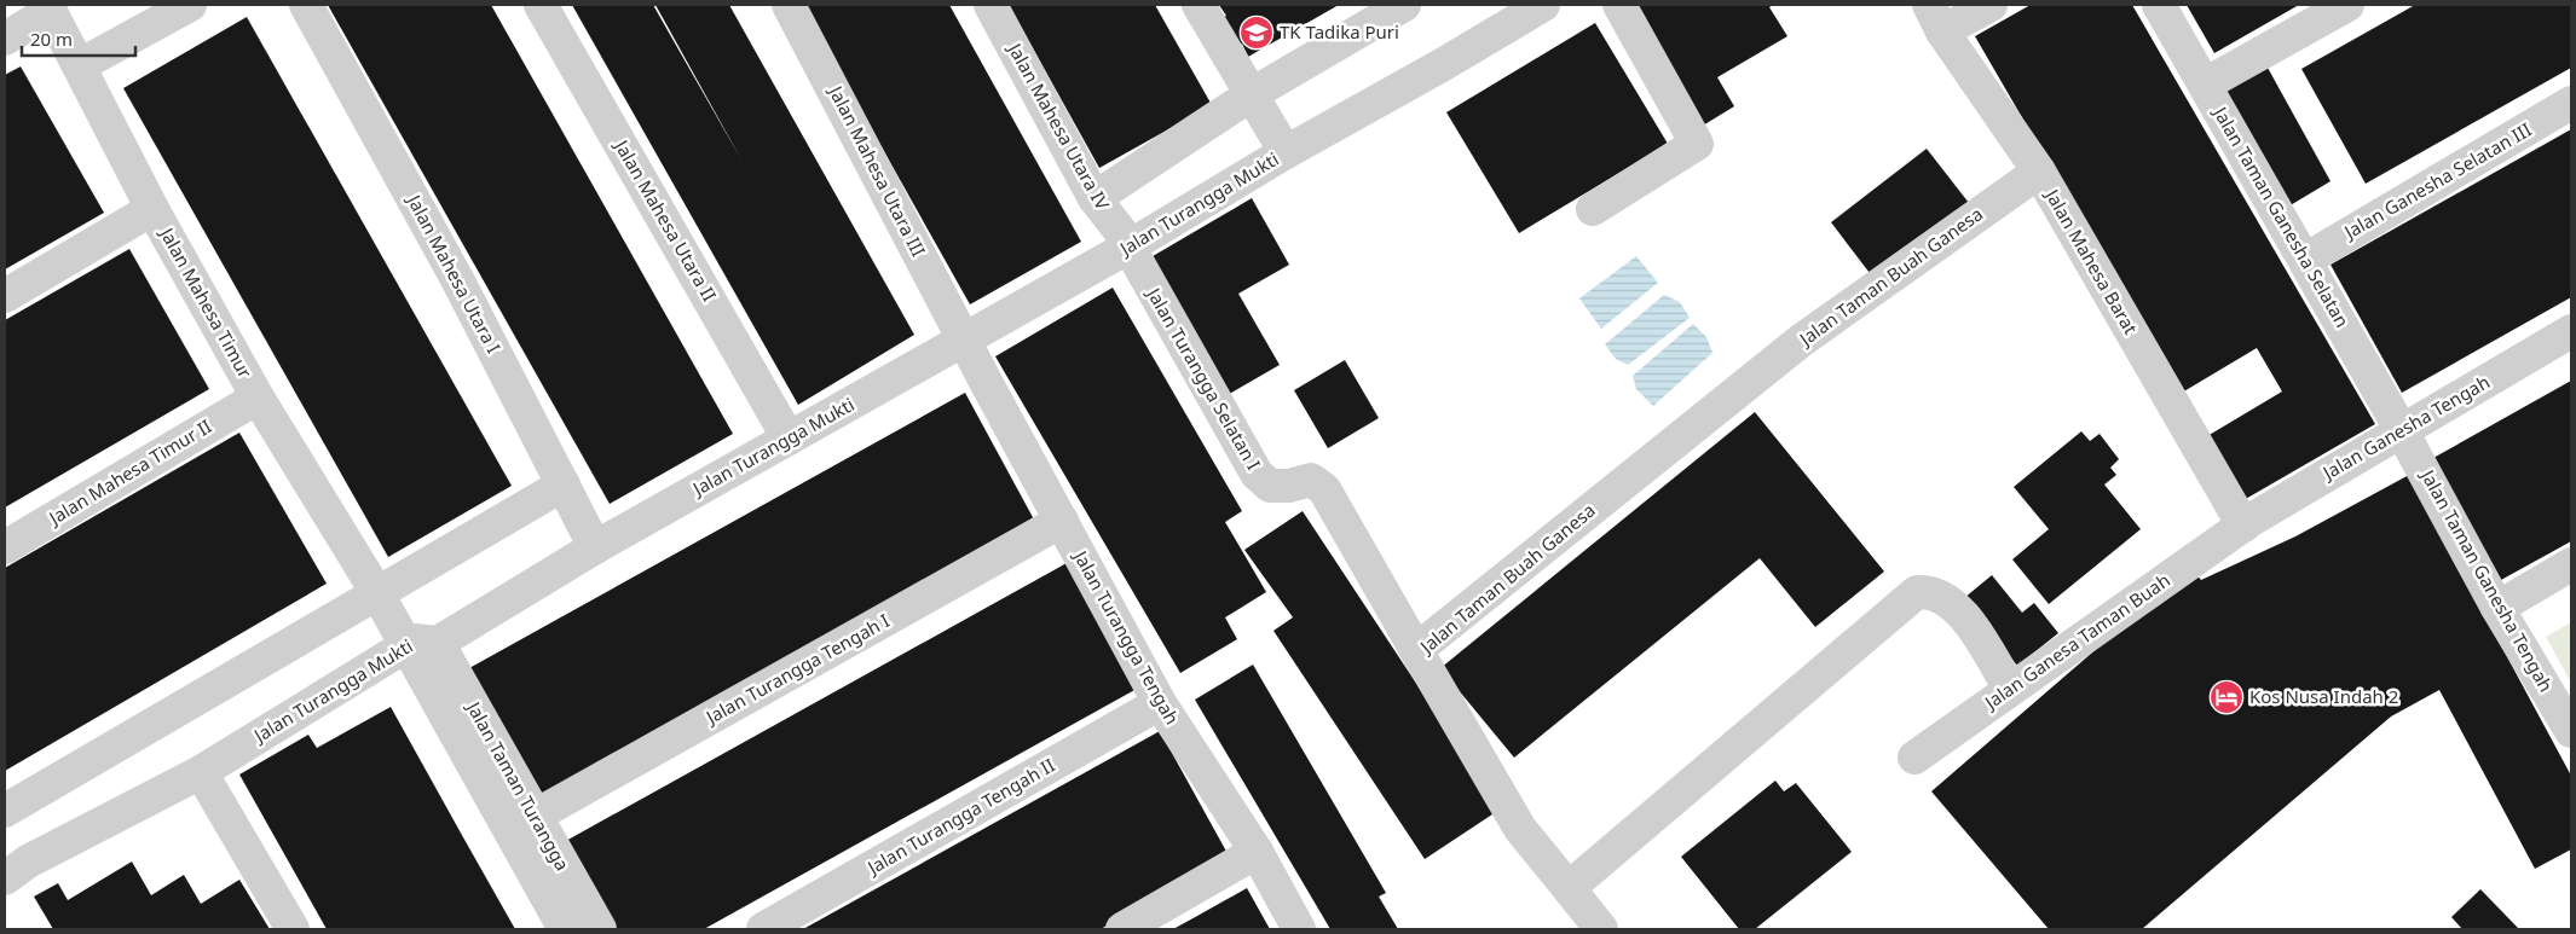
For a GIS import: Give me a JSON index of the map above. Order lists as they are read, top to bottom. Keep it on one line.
{"streets":{"street":["Jalan Mahesa Utara IV","Jalan Mahesa Utara III","Jalan Ganesha Selatan III","Jalan Turangga Mukti","Jalan Taman Ganesha Selatan","Jalan Mahesa Utara II","Jalan Mahesa Barat","Jalan Mahesa Utara I","Jalan Taman Buah Ganesa","Jalan Mahesa Timur","Jalan Turangga Selatan I","Jalan Ganesha Tengah","Jalan Mahesa Timur II","Jalan Taman Ganesha Tengah","Jalan Turangga Tengah","Jalan Ganesa Taman Buah","Jalan Turangga Tengah I","Jalan Taman Turangga","Jalan Turangga Tengah II"]},"crossings":[["Jalan Mahesa Utara IV","Jalan Turangga Mukti"],["Jalan Mahesa Utara IV","Jalan Turangga Selatan I"],["Jalan Mahesa Utara III","Jalan Turangga Mukti"],["Jalan Mahesa Utara III","Jalan Turangga Tengah"],["Jalan Ganesha Selatan III","Jalan Taman Ganesha Selatan"],["Jalan Turangga Mukti","Jalan Mahesa Utara II"],["Jalan Turangga Mukti","Jalan Mahesa Utara I"],["Jalan Turangga Mukti","Jalan Mahesa Timur"],["Jalan Turangga Mukti","Jalan Turangga Selatan I"],["Jalan Turangga Mukti","Jalan Turangga Tengah"],["Jalan Turangga Mukti","Jalan Taman Turangga"],["Jalan Taman Ganesha Selatan","Jalan Ganesha Tengah"],["Jalan Taman Ganesha Selatan","Jalan Taman Ganesha Tengah"],["Jalan Mahesa Barat","Jalan Taman Buah Ganesa"],["Jalan Mahesa Barat","Jalan Ganesha Tengah"],["Jalan Mahesa Barat","Jalan Ganesa Taman Buah"],["Jalan Taman Buah Ganesa","Jalan Turangga Selatan I"],["Jalan Mahesa Timur","Jalan Mahesa Timur II"],["Jalan Mahesa Timur","Jalan Taman Turangga"],["Jalan Ganesha Tengah","Jalan Taman Ganesha Tengah"],["Jalan Ganesha Tengah","Jalan Ganesa Taman Buah"],["Jalan Turangga Tengah","Jalan Turangga Tengah I"],["Jalan Turangga Tengah","Jalan Turangga Tengah II"],["Jalan Turangga Tengah I","Jalan Taman Turangga"]],"places":{"school or university":["TK Tadika Puri"],"hotel":["Kos Nusa Indah 2"]},"scale_bar":"20 m"}
